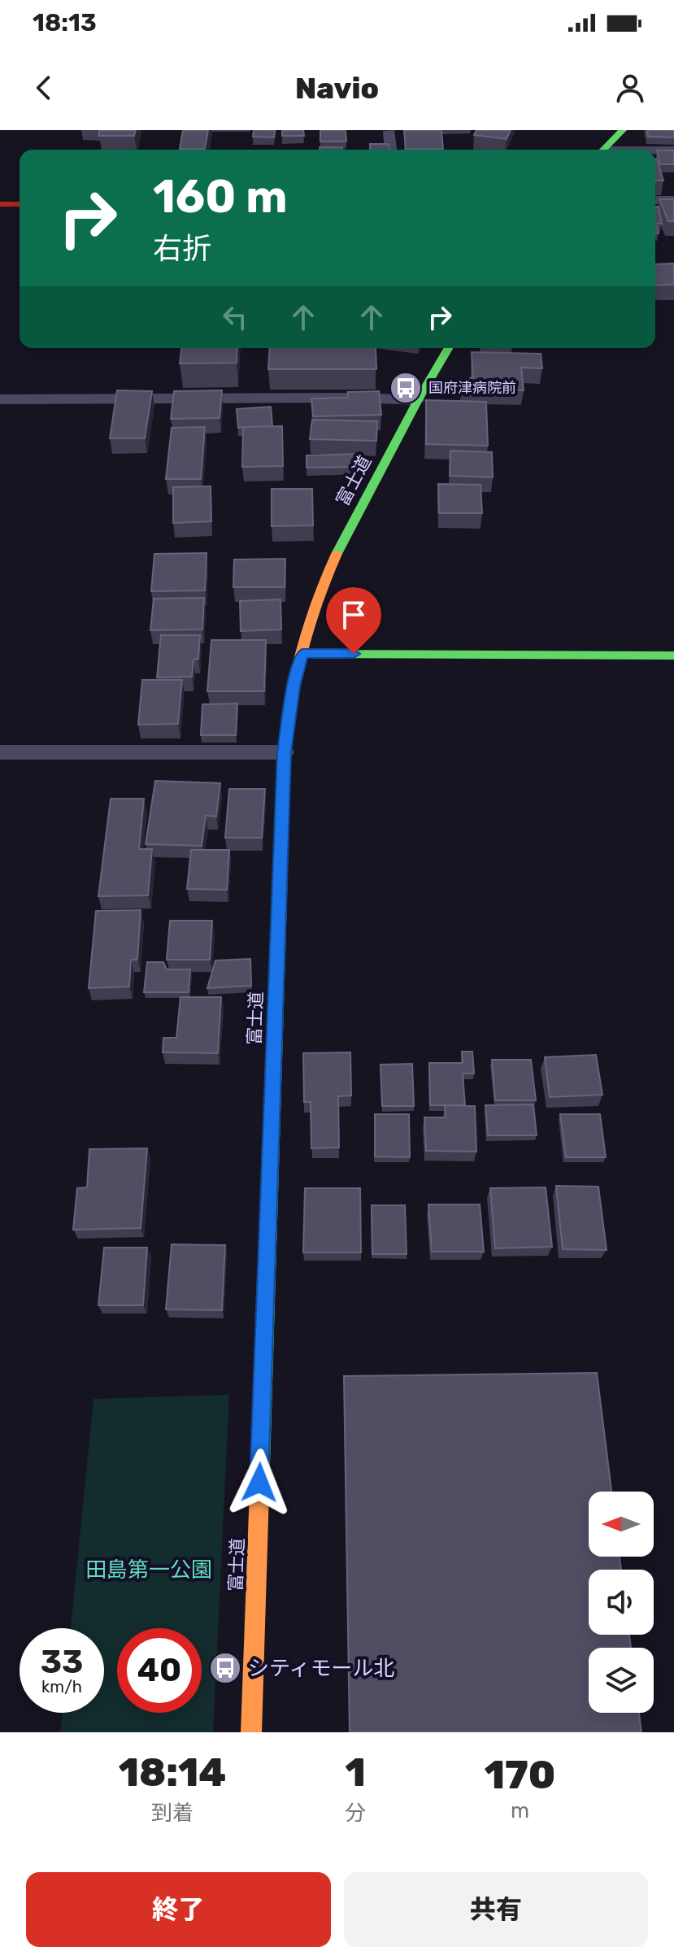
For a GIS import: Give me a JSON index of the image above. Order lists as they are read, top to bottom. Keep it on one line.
{"streets":{"street":["富士道"]},"parks":["田島第一公園"],"places":{"bus stop":["国府津病院前","シティモール北"]},"north":"left","page":{"status":"18:13","header":"Navio","turn":["160 m","右折"],"speed":"33 km/h","limit":"40","eta":["18:14","到着","1","分","170","m"],"buttons":["終了","共有"]}}
